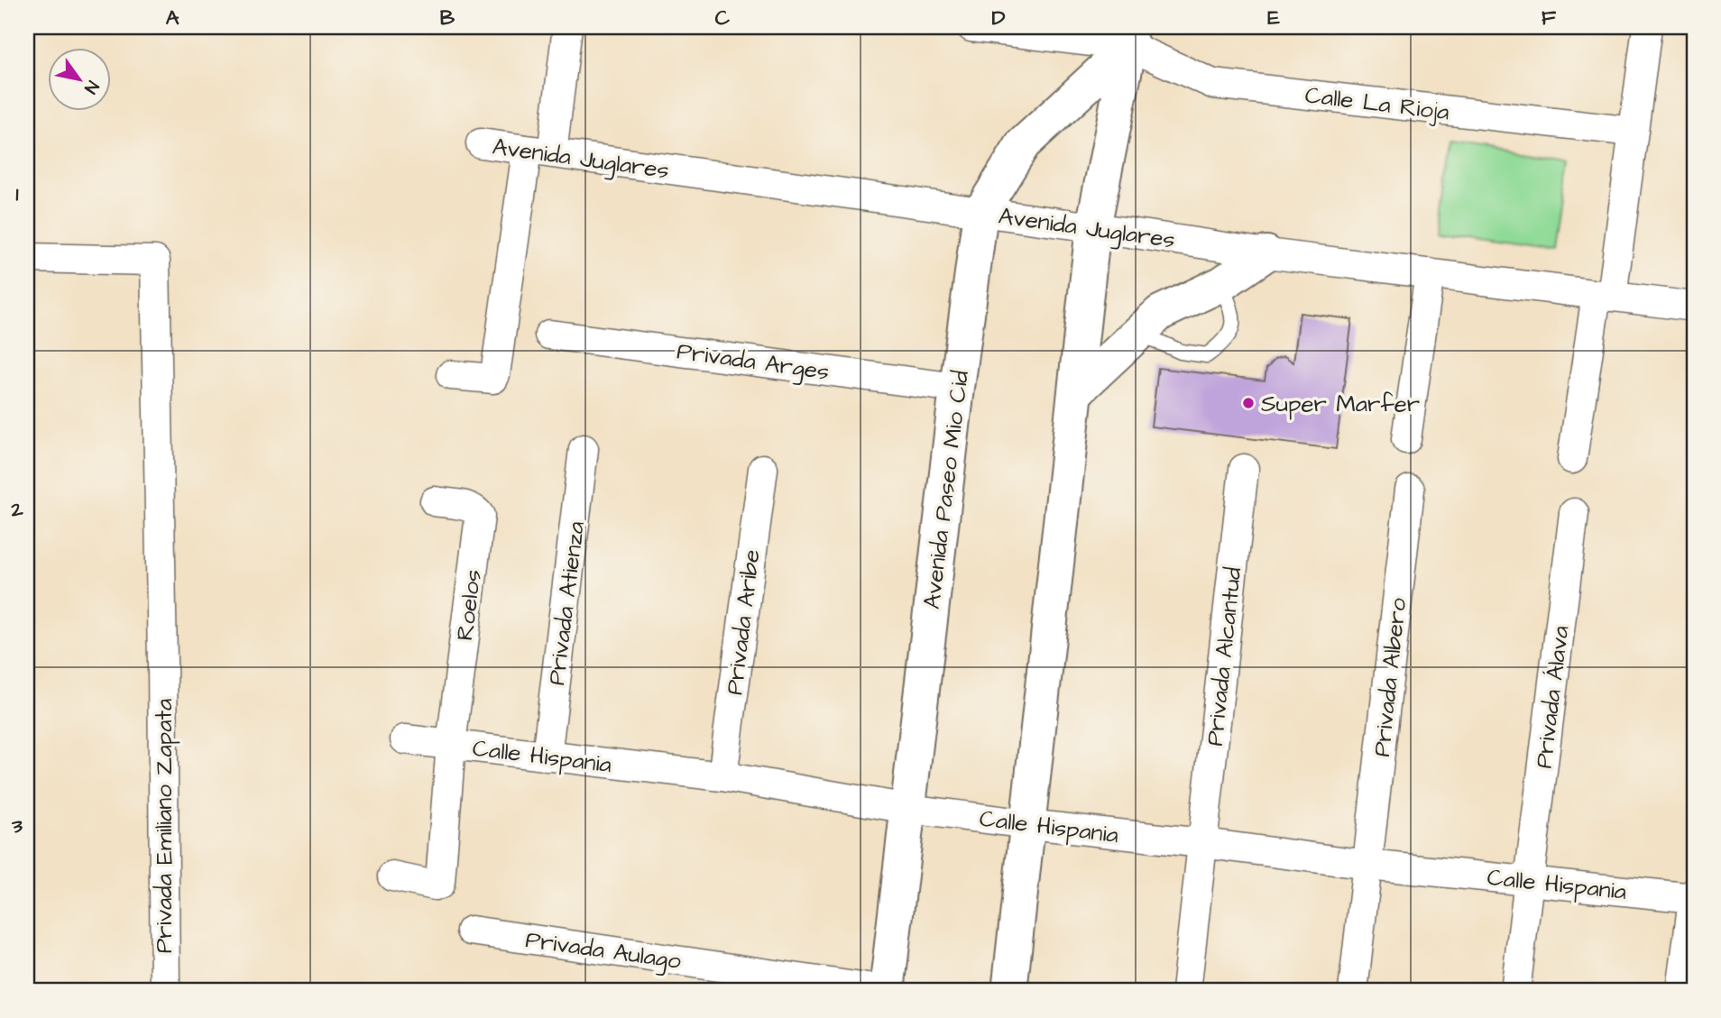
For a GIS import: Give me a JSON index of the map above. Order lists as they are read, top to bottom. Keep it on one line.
{"streets":{"street":["Calle La Rioja","Avenida Juglares","Privada Arges","Avenida Paseo Mio Cid","Privada Atienza","Roelos","Privada Aribe","Privada Alcantud","Privada Albero","Privada Álava","Calle Hispania","Privada Emiliano Zapata","Privada Aulago"]},"crossings":[["Calle La Rioja","Avenida Paseo Mio Cid"],["Avenida Juglares","Avenida Paseo Mio Cid"],["Privada Arges","Avenida Paseo Mio Cid"],["Avenida Paseo Mio Cid","Calle Hispania"],["Avenida Paseo Mio Cid","Privada Aulago"],["Privada Atienza","Calle Hispania"],["Roelos","Calle Hispania"],["Privada Aribe","Calle Hispania"],["Privada Alcantud","Calle Hispania"],["Privada Albero","Calle Hispania"],["Privada Álava","Calle Hispania"]],"places":["Super Marfer"],"north":"bottom right","grid":{"columns":["A","B","C","D","E","F"],"rows":["1","2","3"]}}
